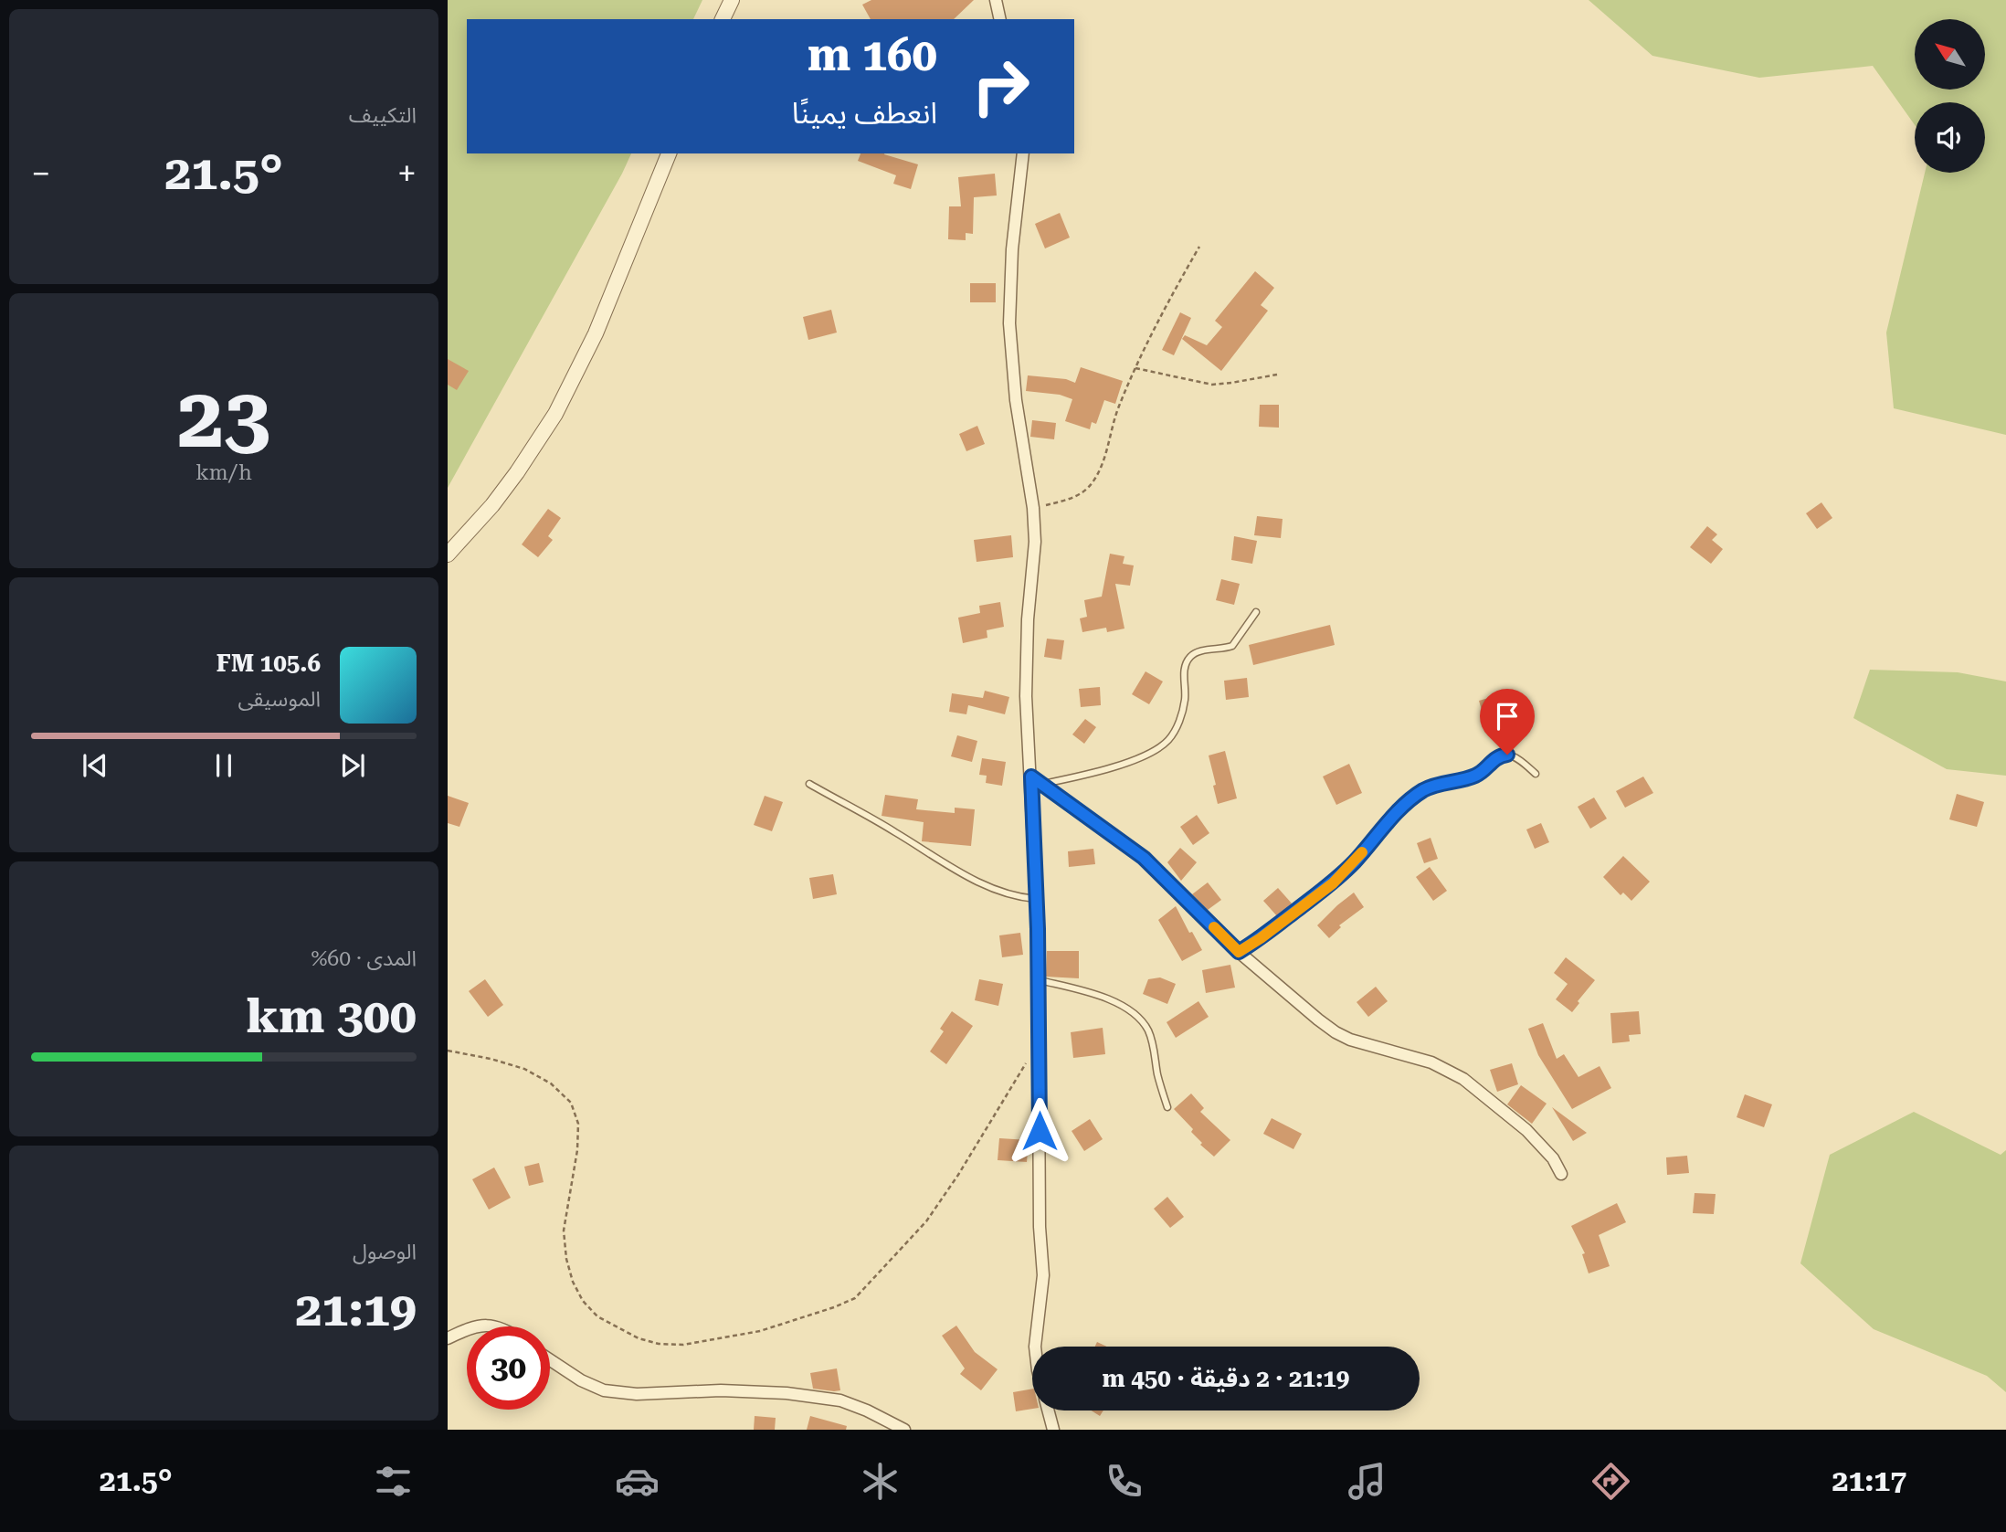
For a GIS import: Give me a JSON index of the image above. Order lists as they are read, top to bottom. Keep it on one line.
{"north":"top left","page":{"tile":["التكييف",["23","km/h"],["المدى · 60%","300 km"],["الوصول","21:19"]],"turn":["160 m","انعطف يمينًا"],"heat":["−","21.5°","+"],"song":["105.6 FM","الموسيقى"],"limit":"30","trip":"21:19 · 2 دقيقة · 450 m","tabs":["21:17","21.5°"]}}
